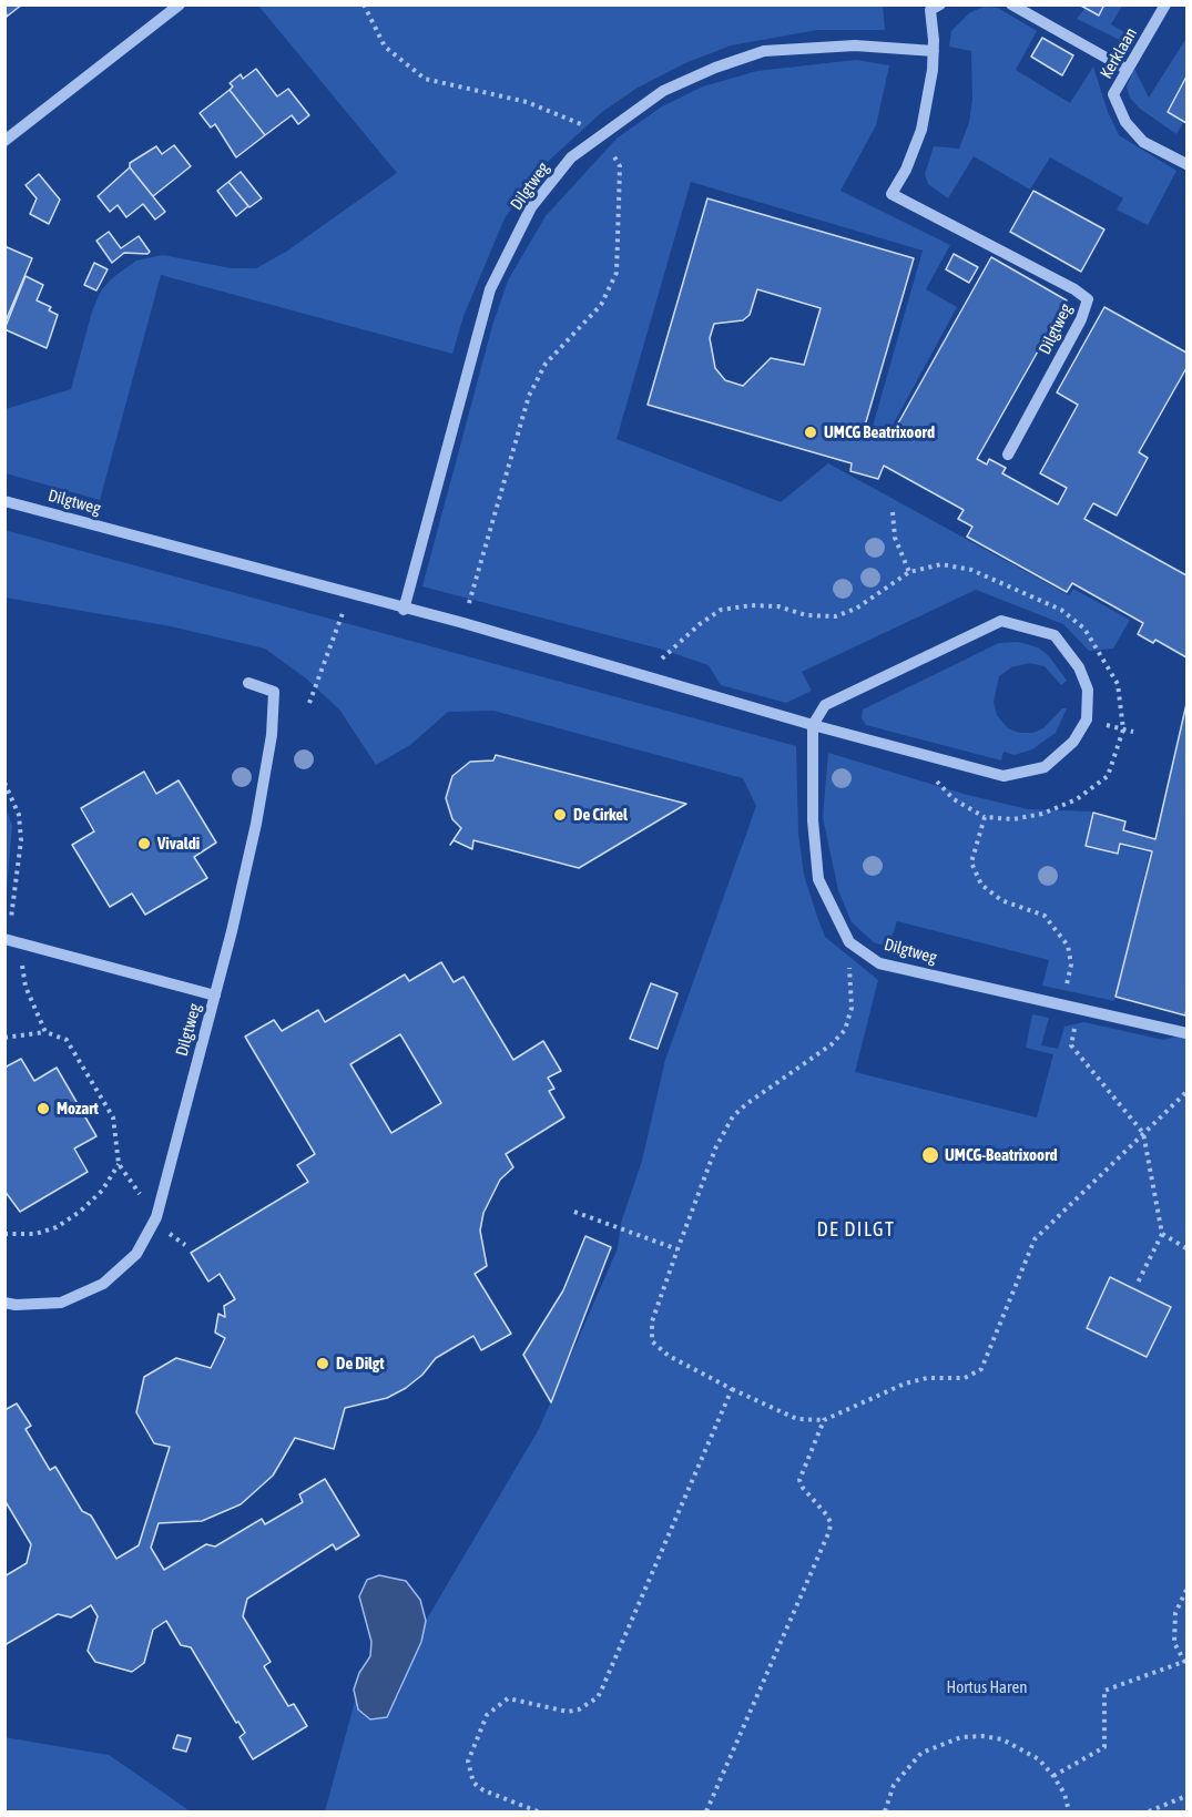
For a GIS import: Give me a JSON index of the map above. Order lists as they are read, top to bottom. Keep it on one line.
{"streets":{"street":["Kerklaan","Dilgtweg"]},"districts":["DE DILGT"],"parks":["Hortus Haren"],"places":["UMCG Beatrixoord","De Cirkel","Vivaldi","Mozart","UMCG-Beatrixoord","De Dilgt"]}
